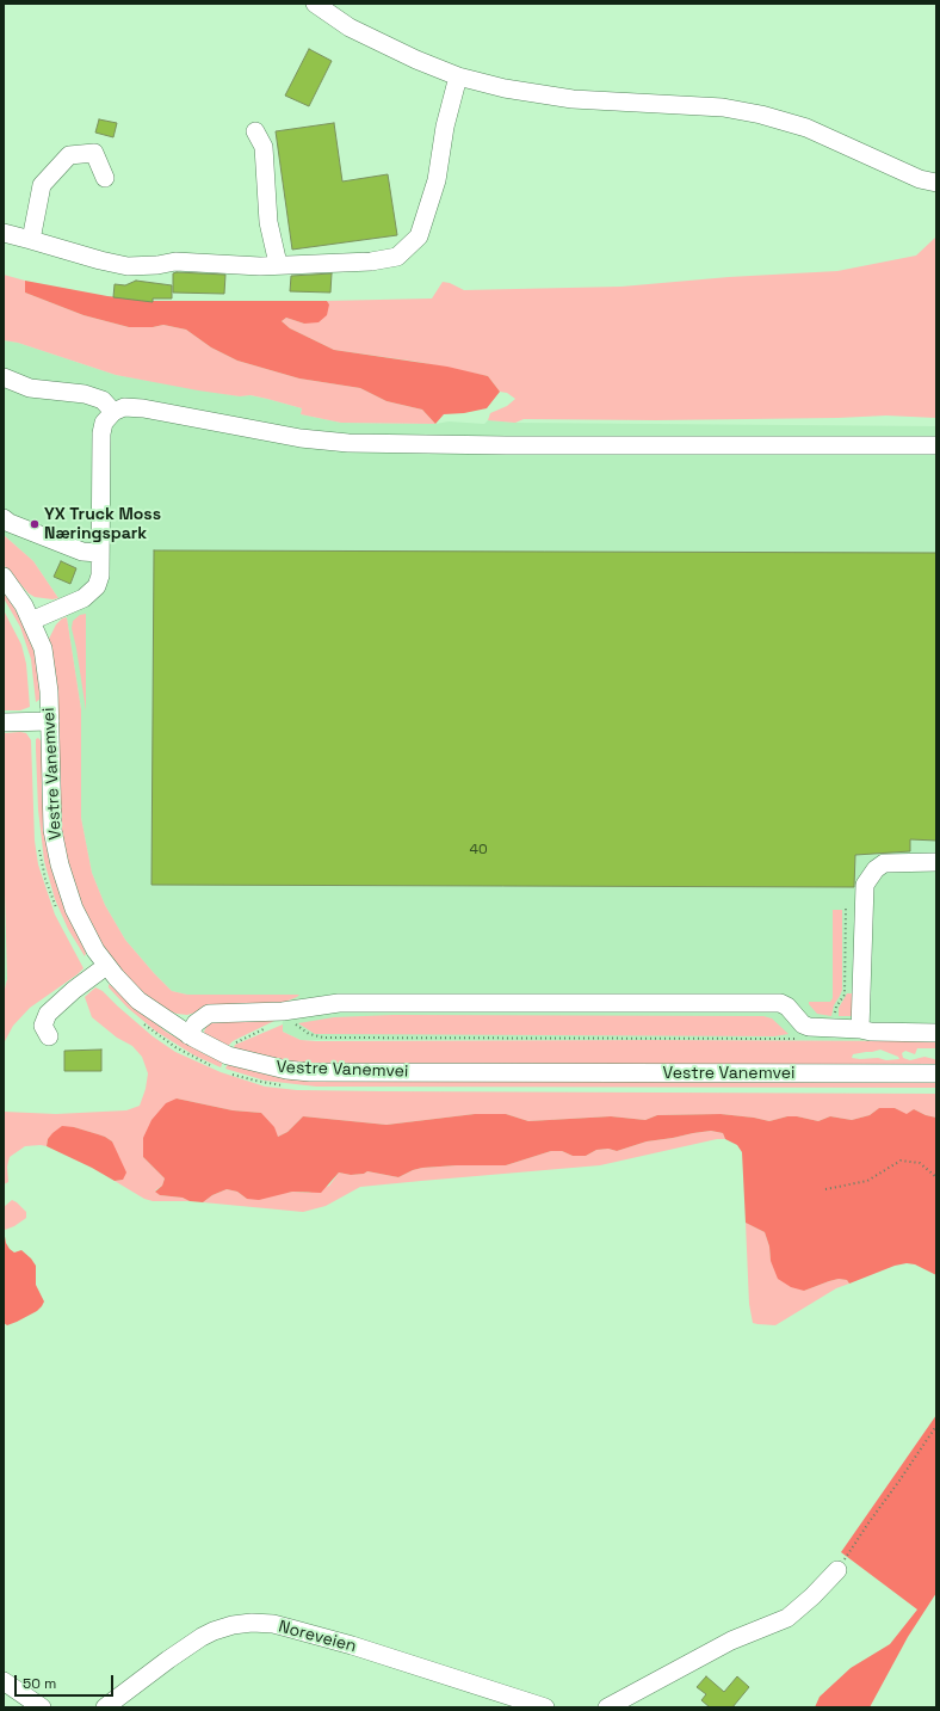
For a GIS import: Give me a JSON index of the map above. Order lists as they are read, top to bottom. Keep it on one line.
{"streets":{"street":["Vestre Vanemvei","Noreveien"]},"places":["YX Truck Moss Næringspark"],"house_numbers":["40"],"scale_bar":"50 m"}
